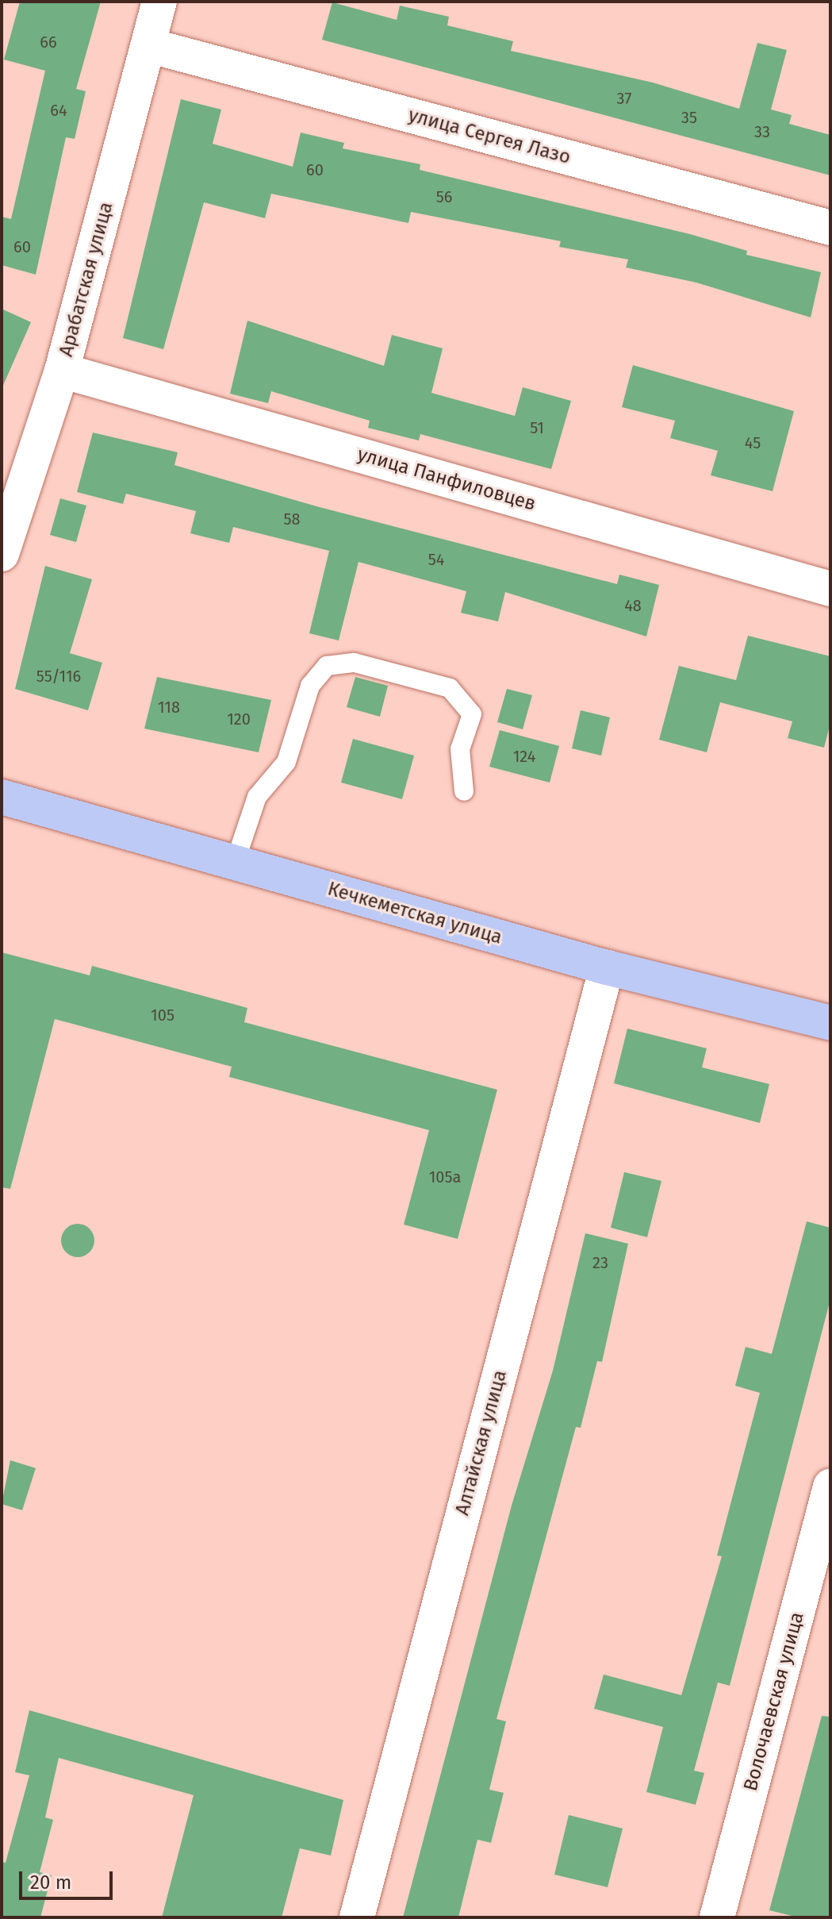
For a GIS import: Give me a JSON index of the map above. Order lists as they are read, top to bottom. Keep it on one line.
{"streets":{"main road":["Кечкеметская улица"],"street":["улица Сергея Лазо","Арабатская улица","улица Панфиловцев","Алтайская улица","Волочаевская улица"]},"crossings":[["улица Сергея Лазо","Арабатская улица"],["Арабатская улица","улица Панфиловцев"],["Кечкеметская улица","Алтайская улица"]],"house_numbers":["66","37","64","35","33","60","56","60","51","45","58","54","48","55/116","118","120","124","105","105а","23"],"scale_bar":"20 m"}
